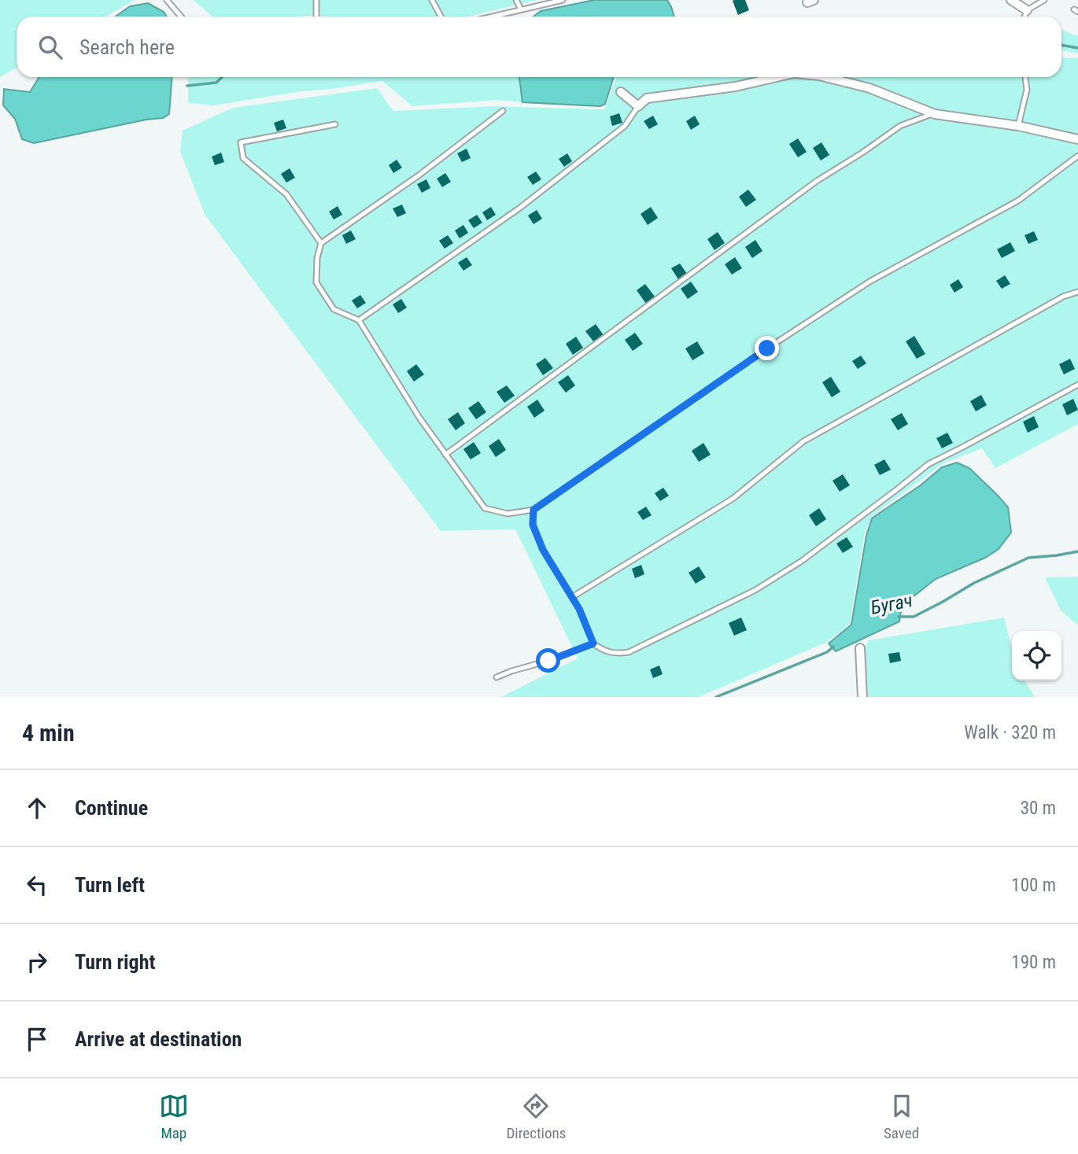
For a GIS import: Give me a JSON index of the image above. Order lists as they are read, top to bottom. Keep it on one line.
{"water":["Бугач"],"page":{"search":"Search here","heading":["4 min","Walk · 320 m"],"list":[["Continue","30 m"],["Turn left","100 m"],["Turn right","190 m"],"Arrive at destination"],"nav":["Map","Directions","Saved"]}}
